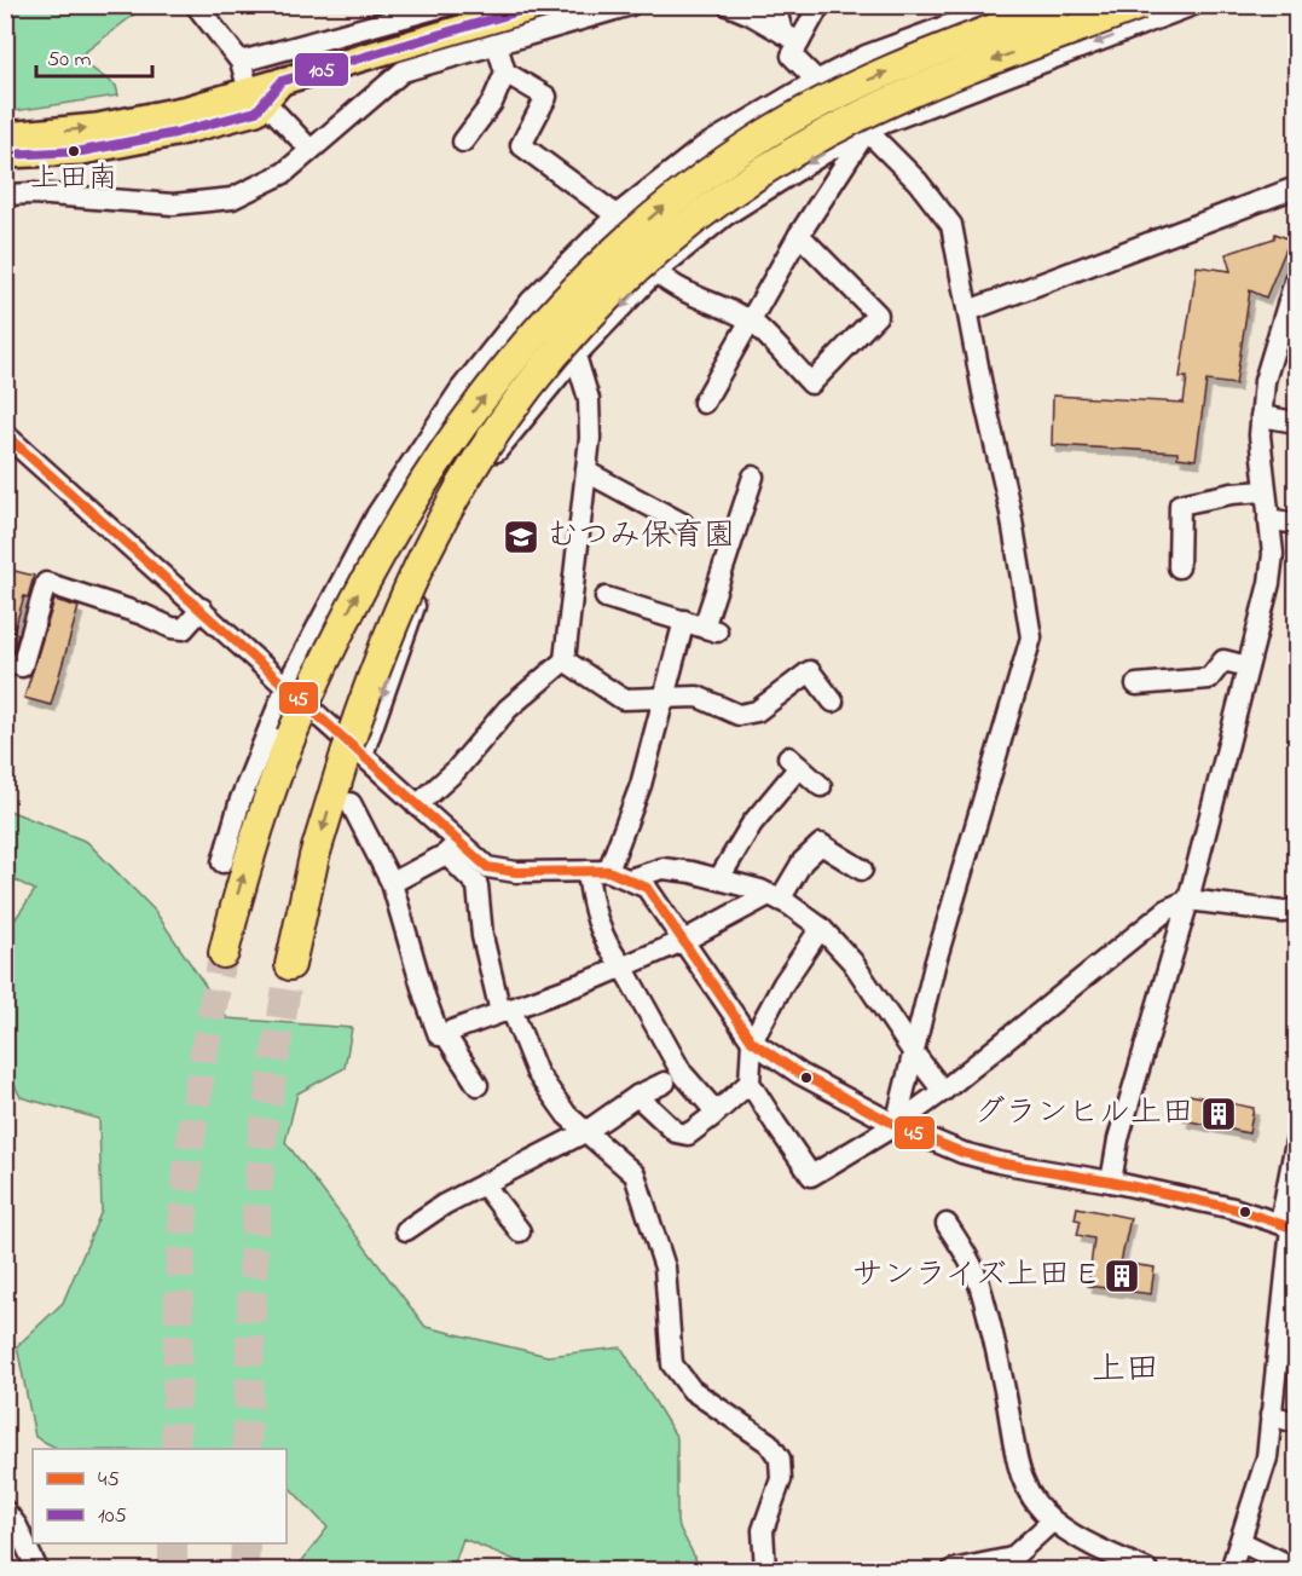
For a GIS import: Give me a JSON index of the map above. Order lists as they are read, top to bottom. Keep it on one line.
{"districts":["上田"],"places":{"other":["上田南"],"school or university":["むつみ保育園"],"building":["グランヒル上田","サンライズ上田 E"]},"lines":["transit line 105","transit line 45"],"legend":["45","105"],"scale_bar":"50 m"}
